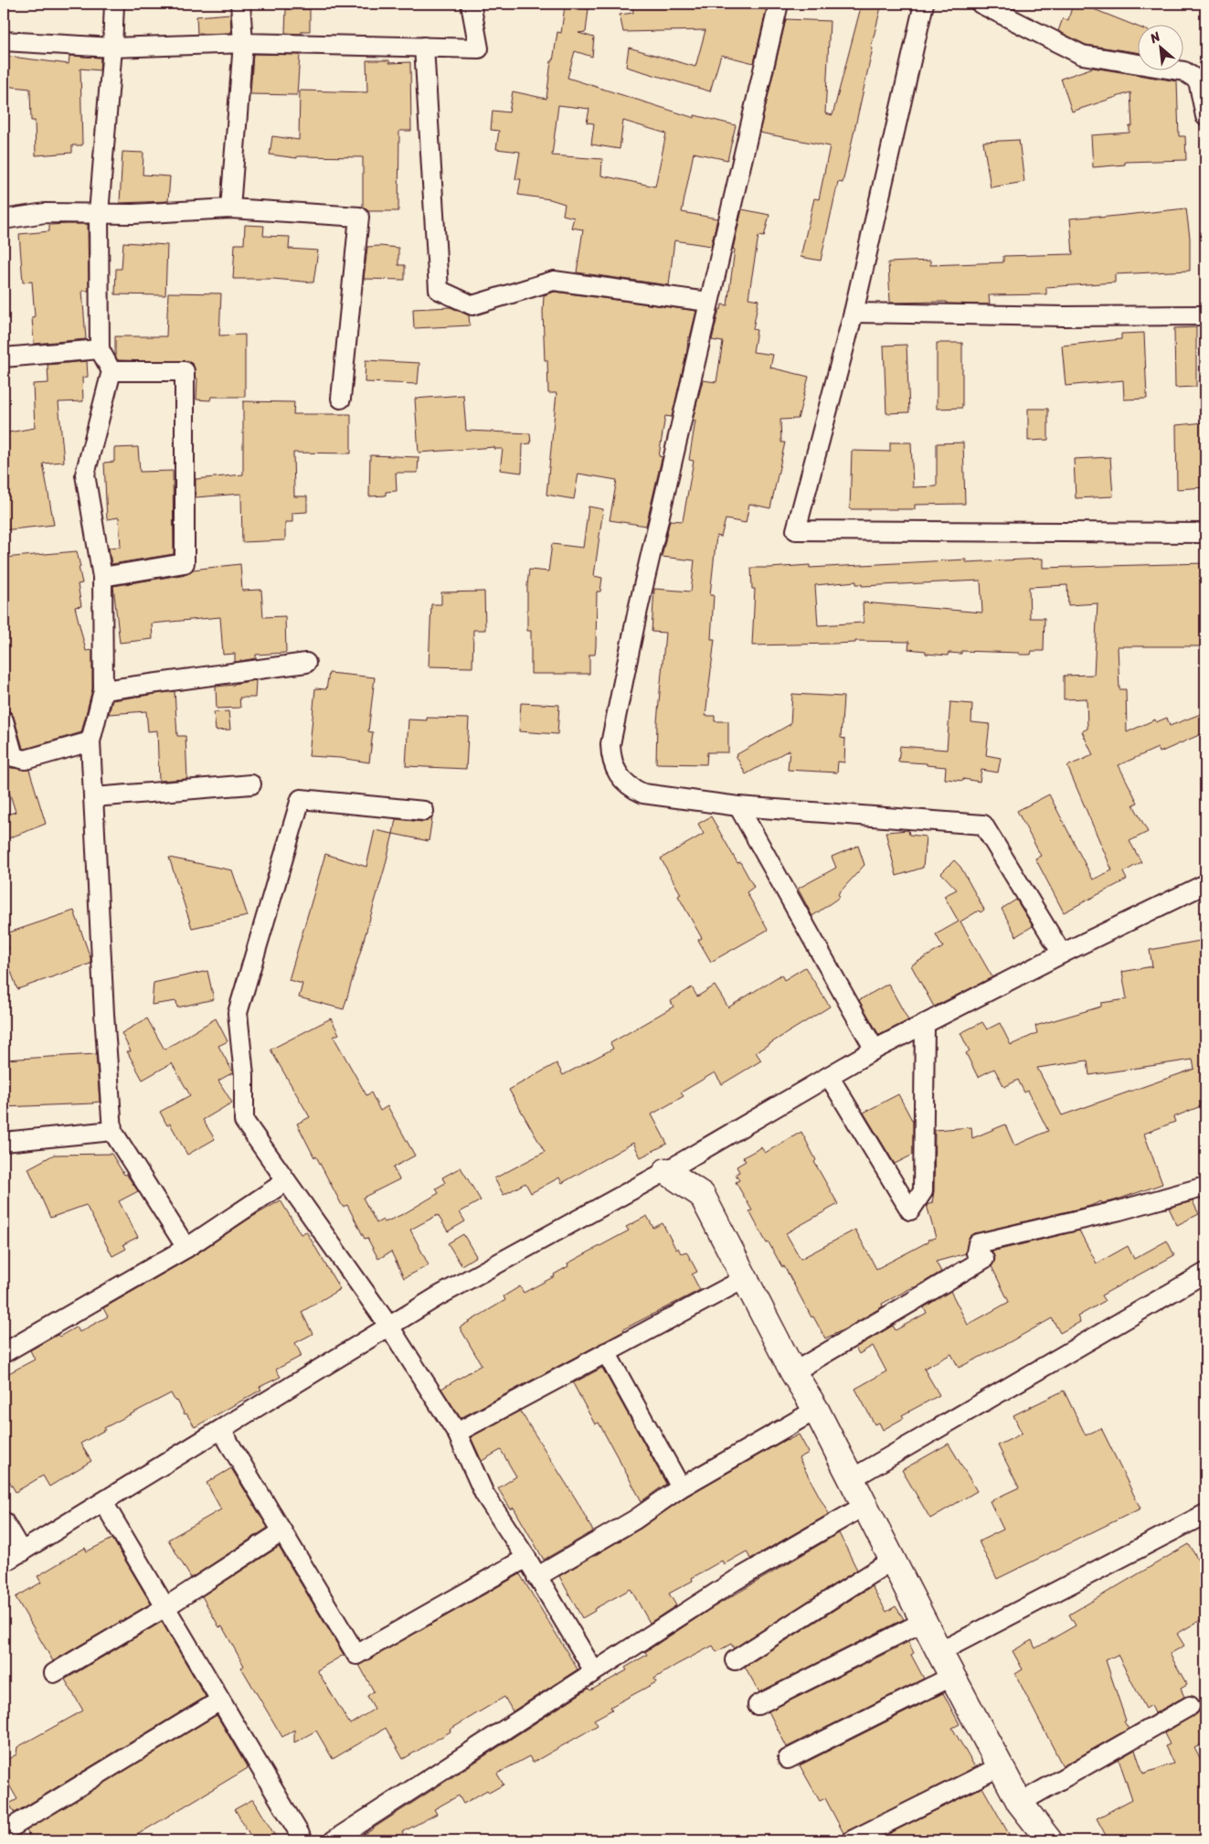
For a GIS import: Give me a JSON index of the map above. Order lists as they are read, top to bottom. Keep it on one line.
{"north":"top left"}
